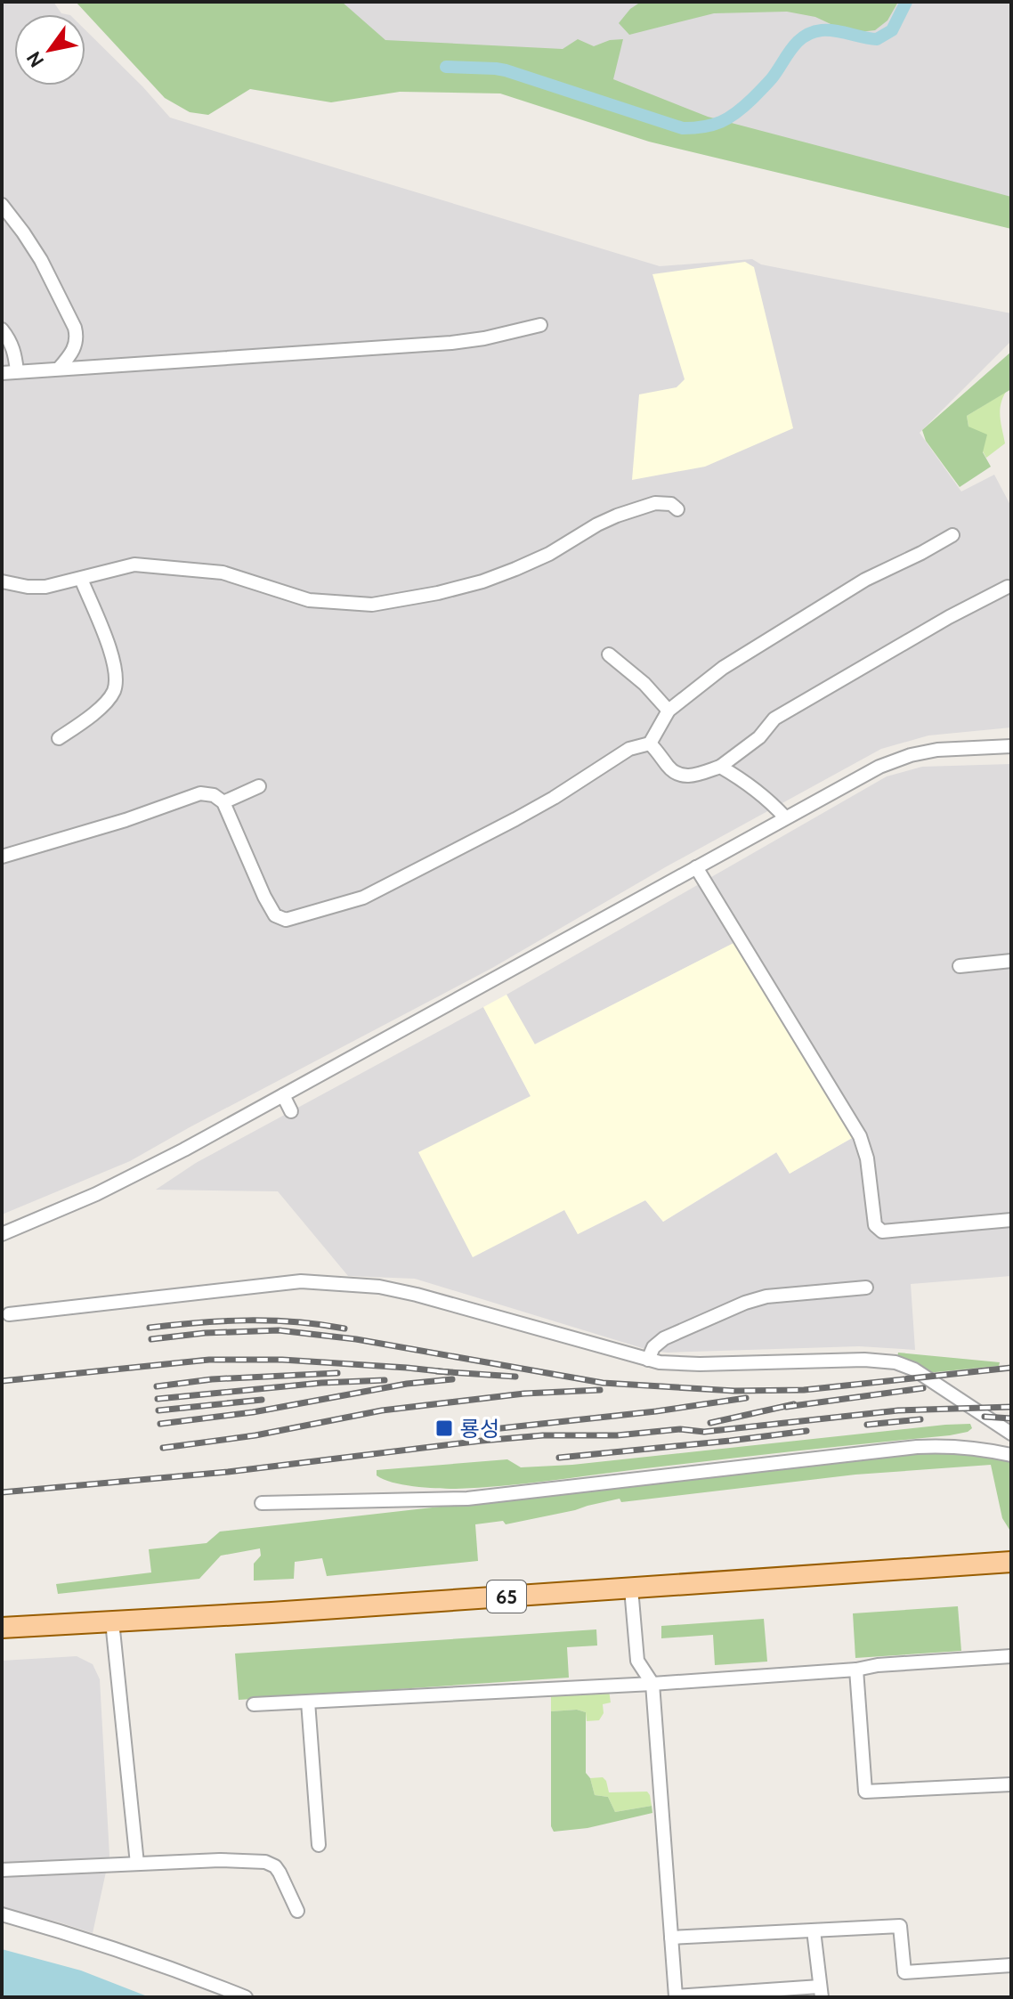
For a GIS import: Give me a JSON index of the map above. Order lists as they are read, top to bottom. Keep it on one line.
{"streets":{"main road":["65"]},"places":{"transit":["룡성"]},"north":"bottom left"}
